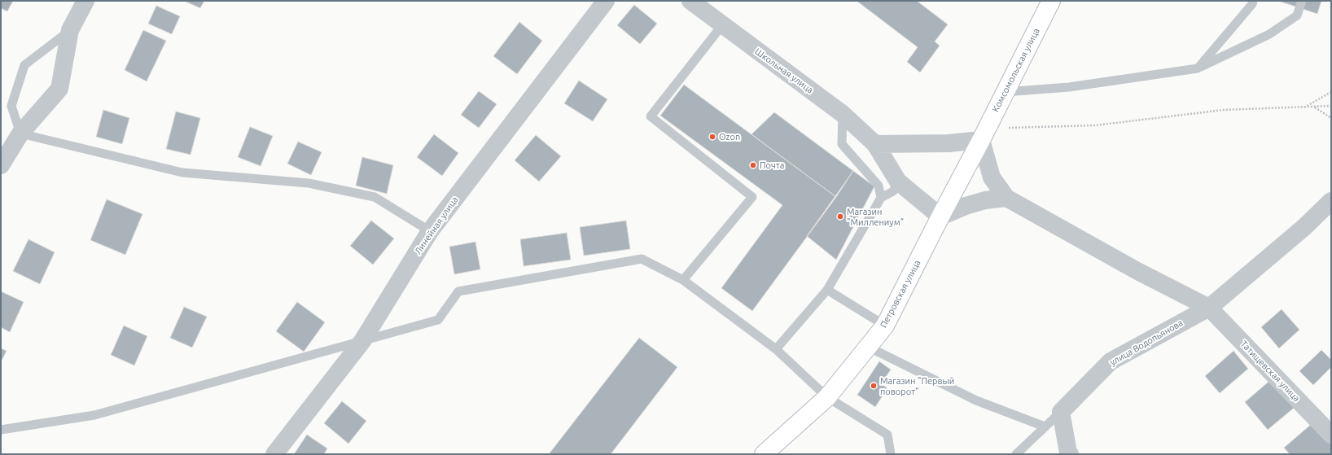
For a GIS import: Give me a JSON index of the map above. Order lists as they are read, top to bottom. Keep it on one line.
{"streets":{"main road":["Комсомольская улица","Петровская улица"],"street":["Школьная улица","Линейная улица","улица Водопьянова","Татищевская улица"]},"crossings":[["Комсомольская улица","Петровская улица"],["Школьная улица","Петровская улица"],["улица Водопьянова","Татищевская улица"]],"places":["Ozon","Почта","Магазин \"Миллениум\"","Магазин \"Первый поворот\""]}
